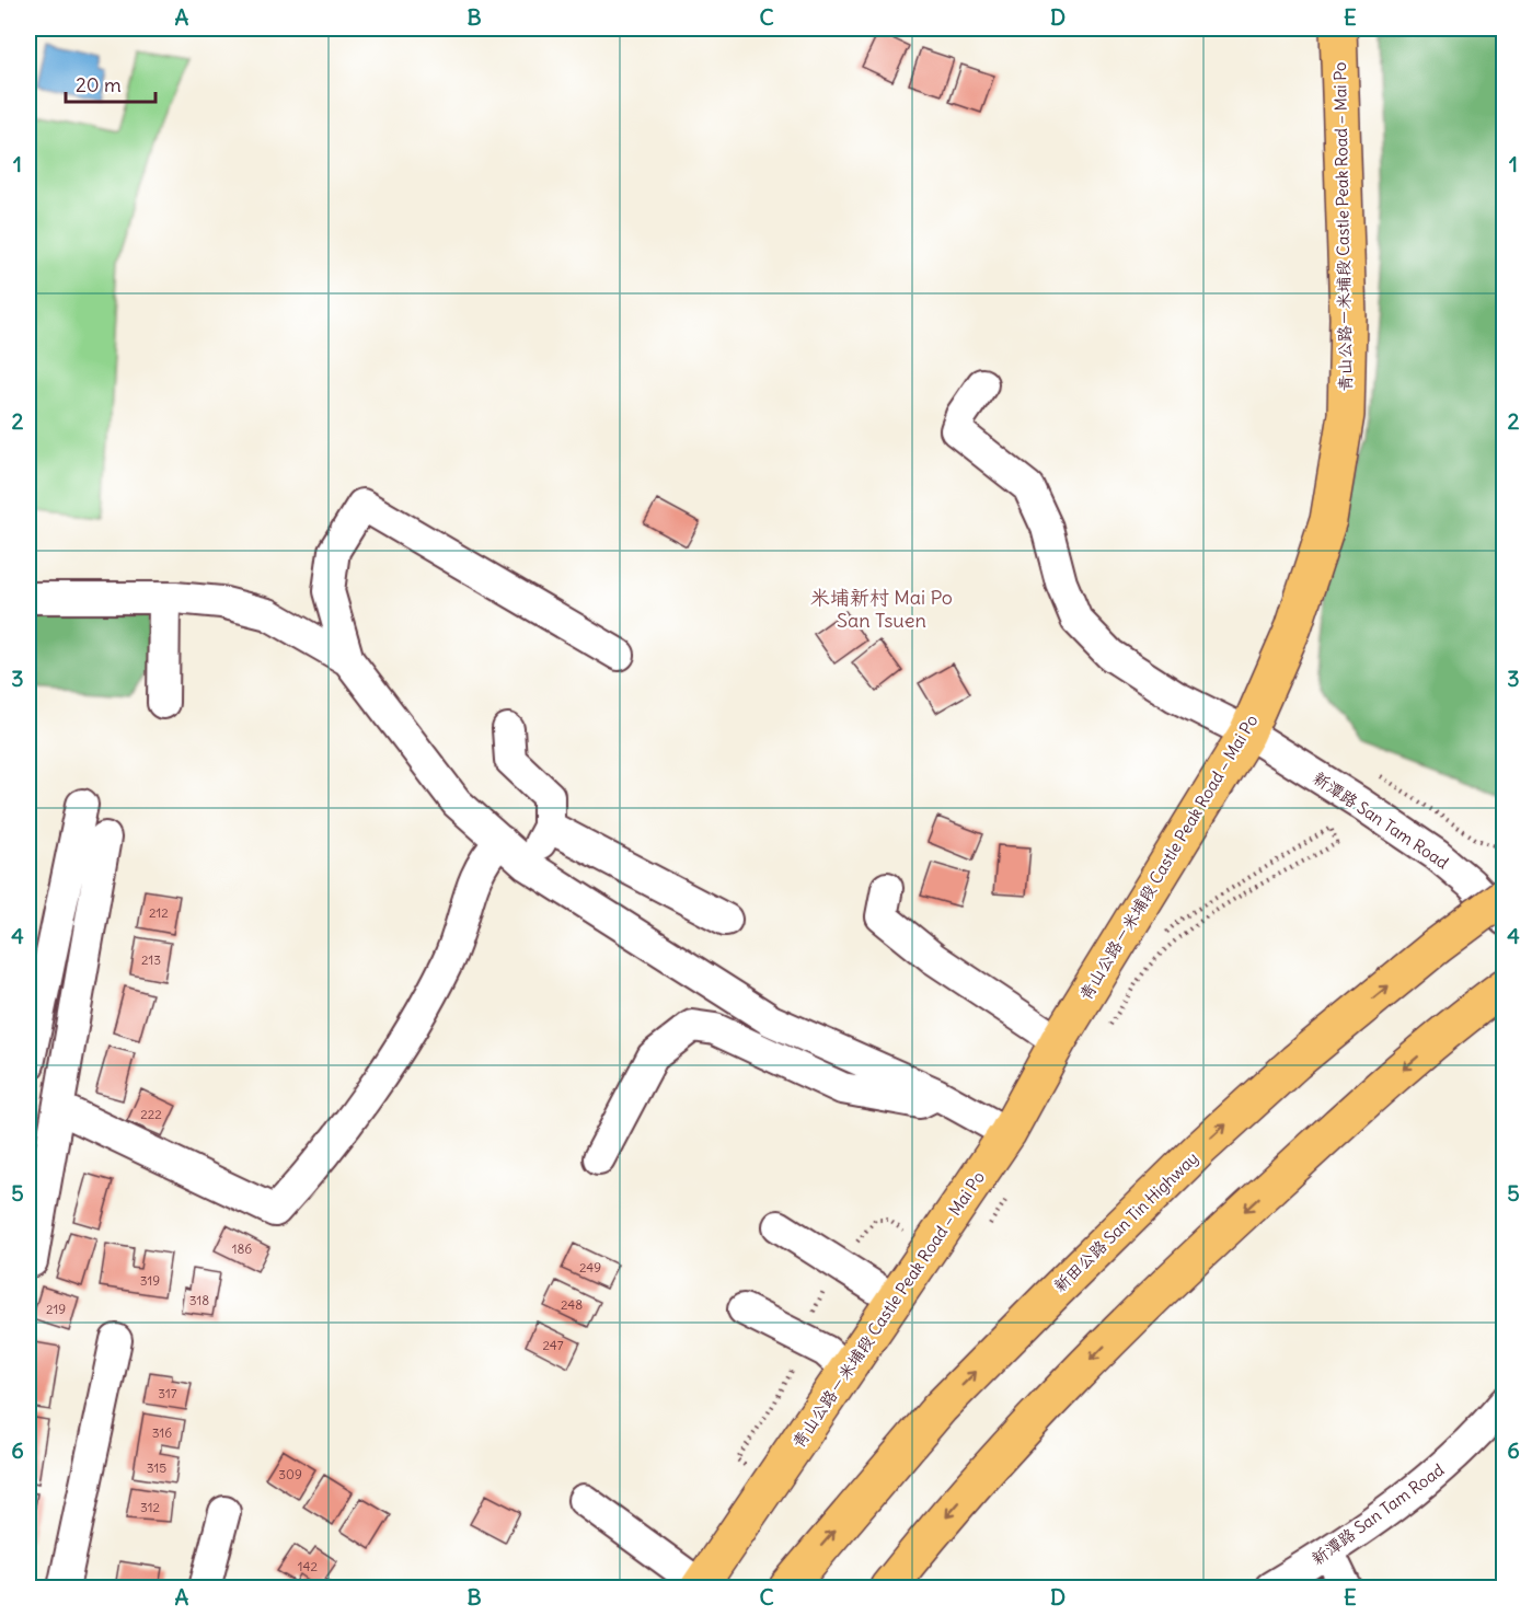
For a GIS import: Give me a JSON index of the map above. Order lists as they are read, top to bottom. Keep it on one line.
{"streets":{"main road":["青山公路－米埔段 Castle Peak Road – Mai Po","新田公路 San Tin Highway"],"street":["新潭路 San Tam Road"]},"crossings":[["青山公路－米埔段 Castle Peak Road – Mai Po","新潭路 San Tam Road"]],"districts":["米埔新村 Mai Po San Tsuen"],"house_numbers":["212","213","222","186","249","319","318","248","219","247","317","316","315","309","312","142"],"scale_bar":"20 m","grid":{"columns":["A","B","C","D","E"],"rows":["1","2","3","4","5","6"]}}
